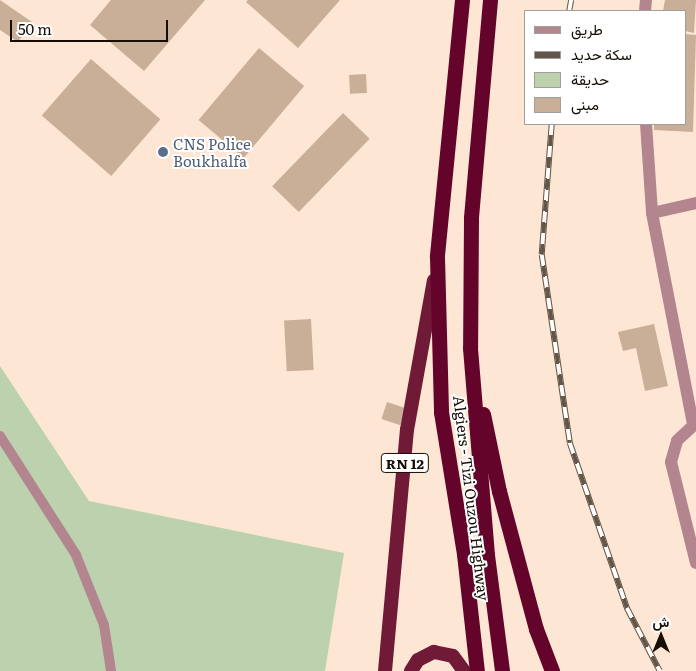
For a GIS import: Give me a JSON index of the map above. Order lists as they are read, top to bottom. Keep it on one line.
{"streets":{"highway":["RN 12","Algiers - Tizi Ouzou Highway"]},"crossings":[["RN 12","Algiers - Tizi Ouzou Highway"]],"places":["CNS Police Boukhalfa"],"legend":["طريق","سكة حديد","حديقة","مبنى"],"scale_bar":"50 m","north":"top"}
